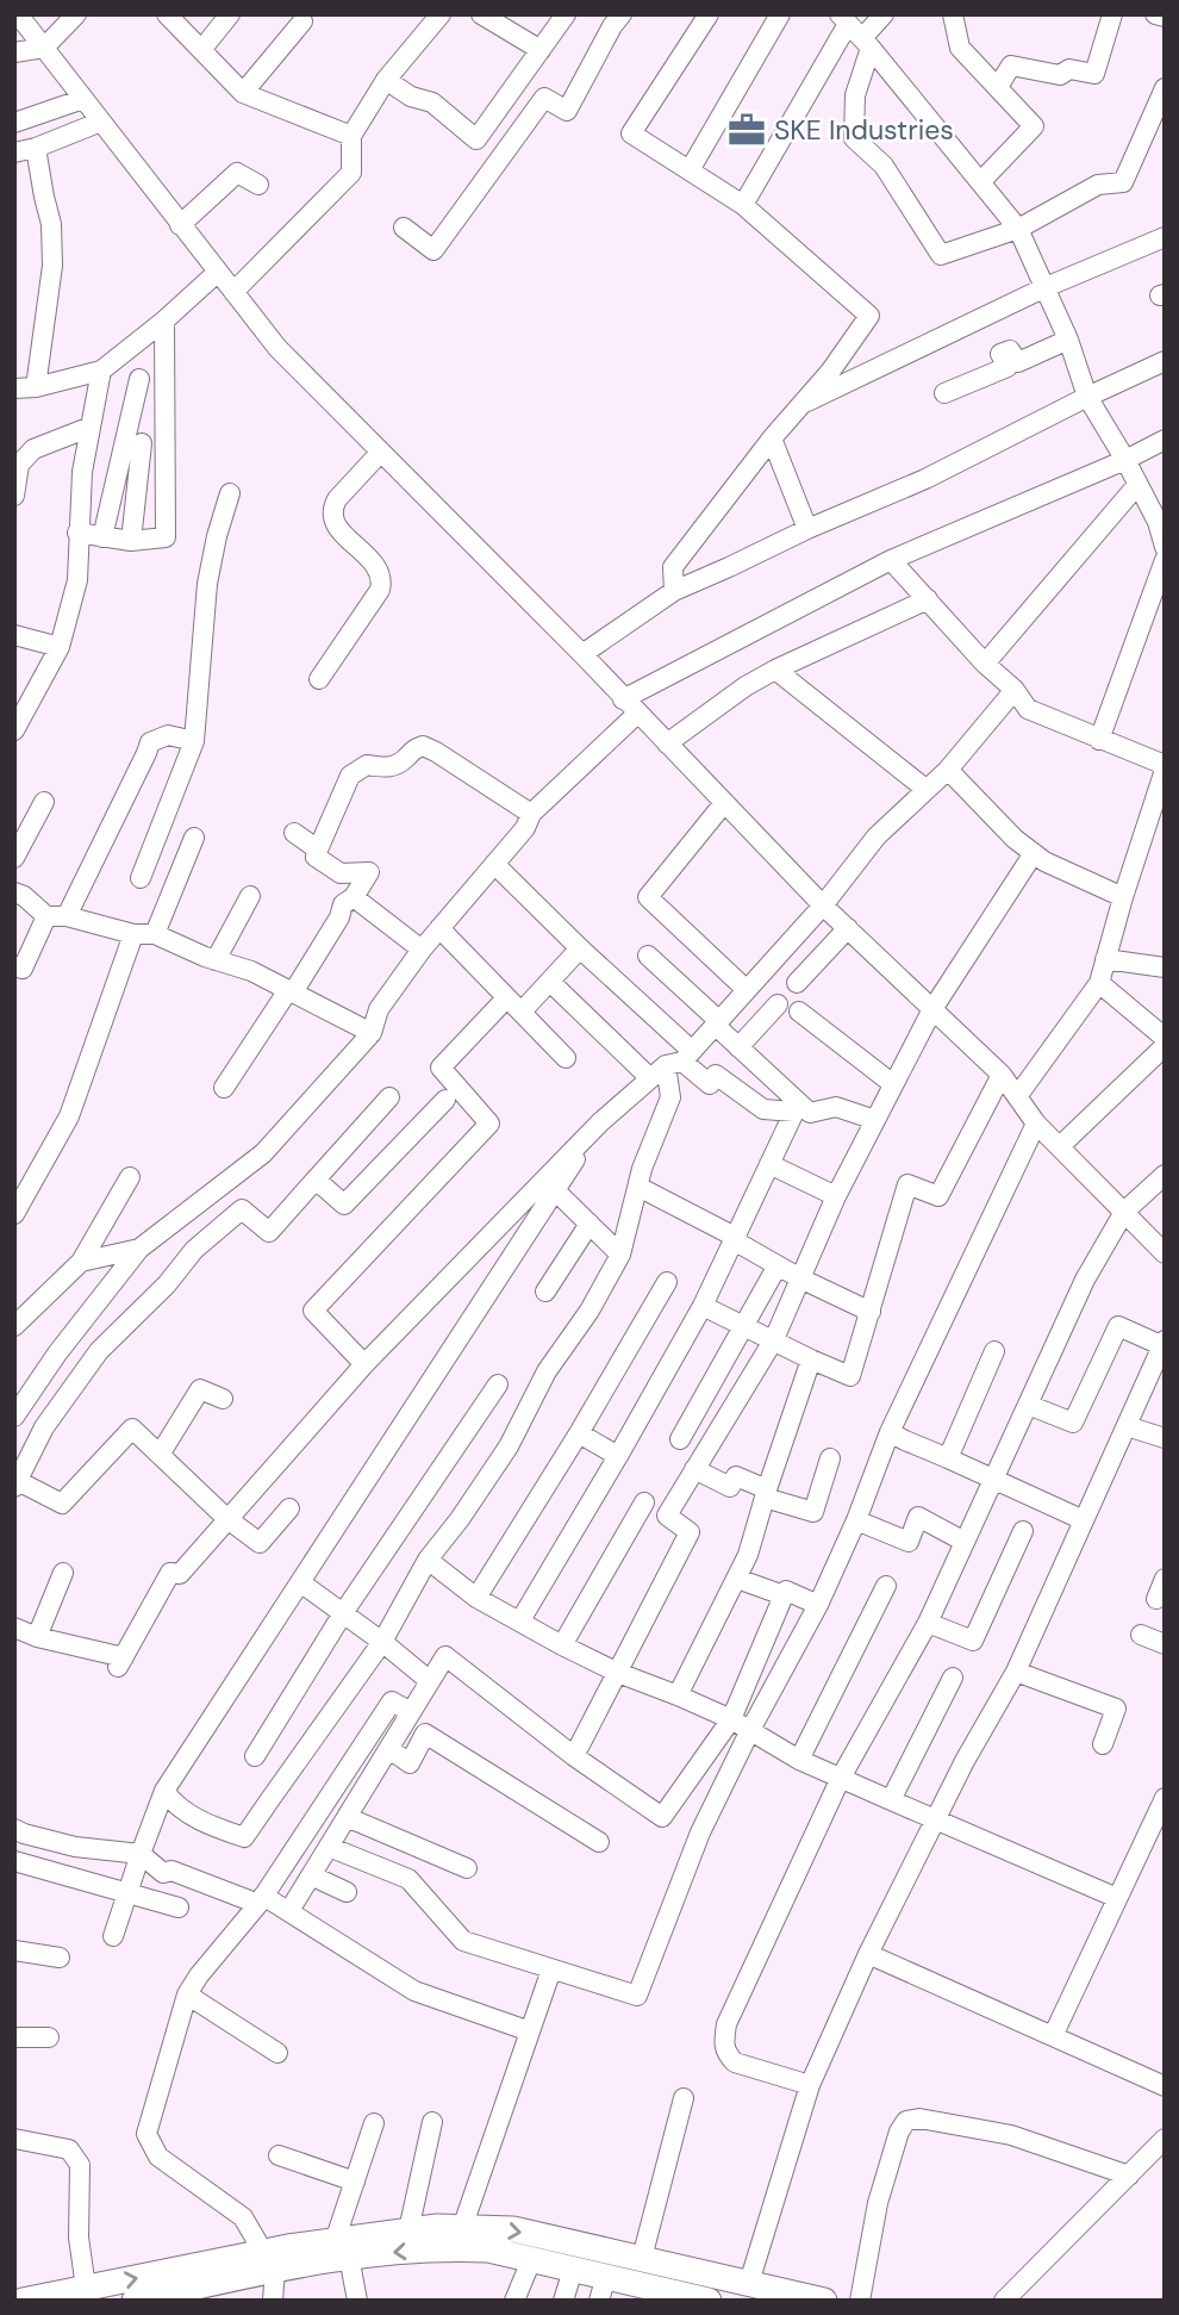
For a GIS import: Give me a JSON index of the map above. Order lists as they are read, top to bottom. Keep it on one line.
{"places":{"office":["SKE Industries"]}}
